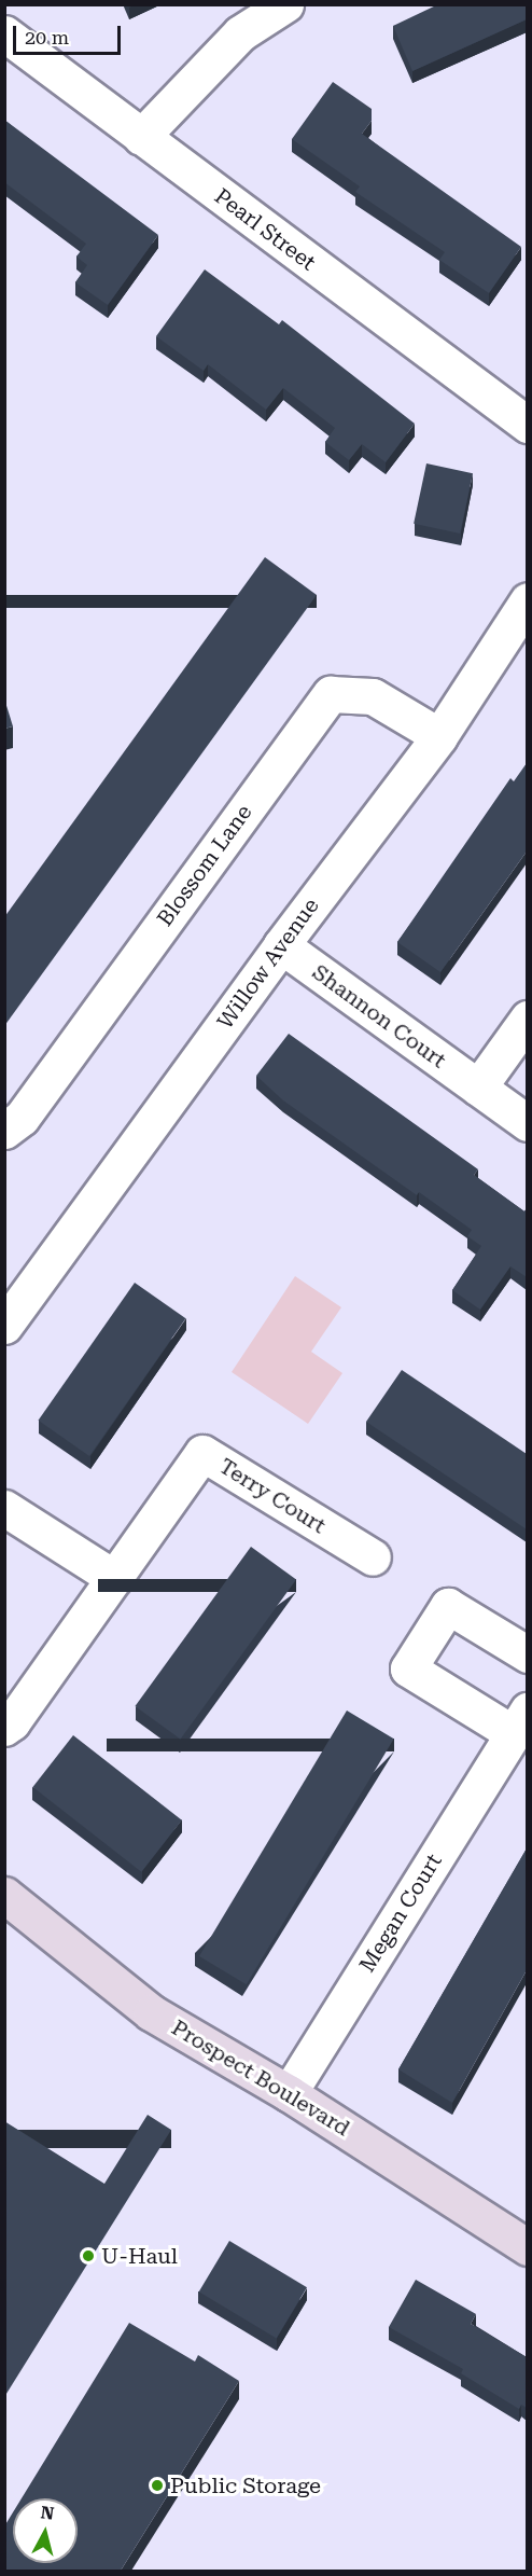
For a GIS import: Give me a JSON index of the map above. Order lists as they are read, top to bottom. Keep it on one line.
{"streets":{"street":["Pearl Street","Blossom Lane","Willow Avenue","Shannon Court","Terry Court","Megan Court","Prospect Boulevard"]},"crossings":[["Blossom Lane","Willow Avenue"],["Willow Avenue","Shannon Court"],["Megan Court","Prospect Boulevard"]],"places":["U-Haul","Public Storage"],"scale_bar":"20 m","north":"top"}
